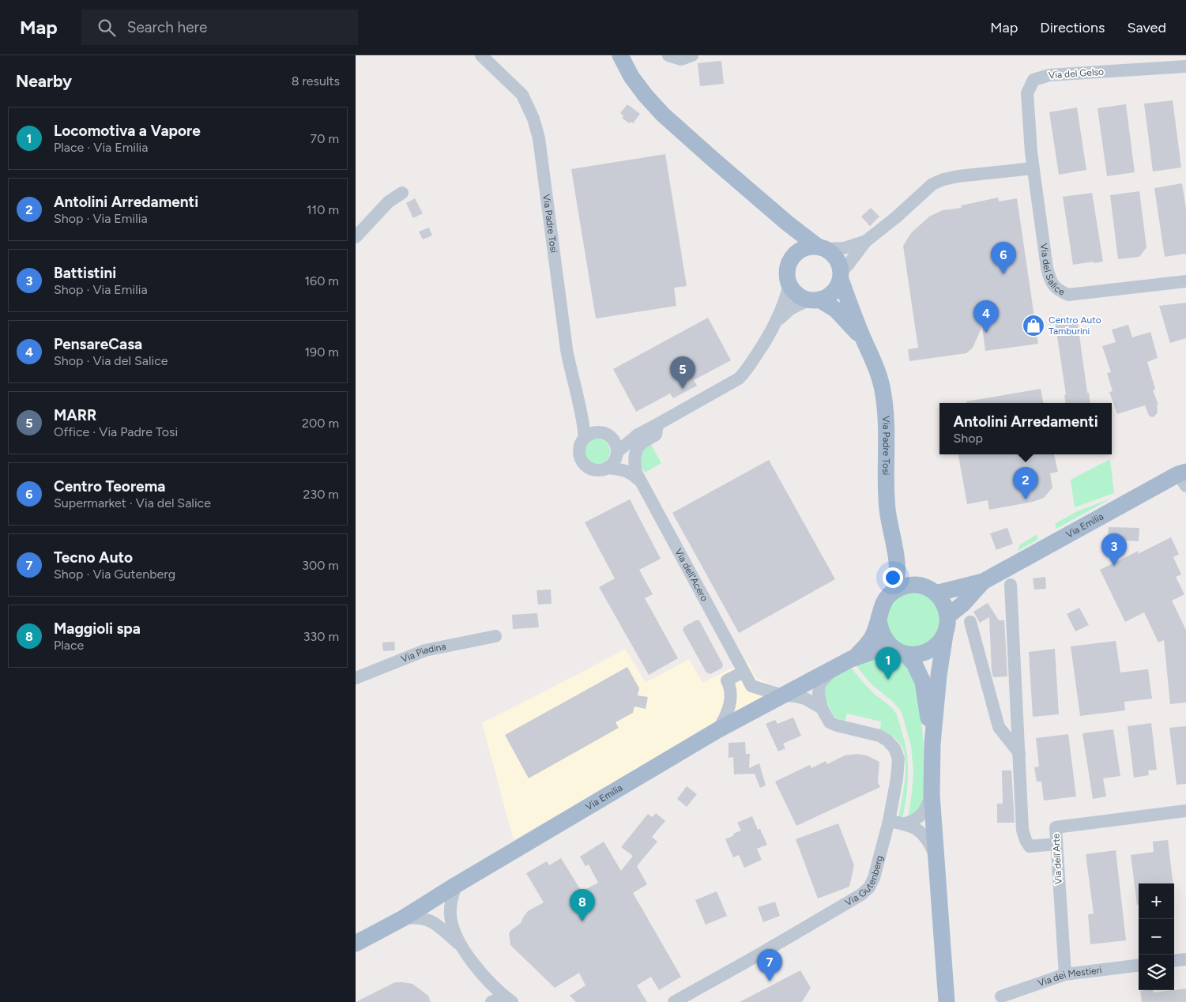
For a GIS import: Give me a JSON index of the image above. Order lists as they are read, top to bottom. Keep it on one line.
{"streets":{"main road":["Via Padre Tosi","Via Emilia"],"street":["Via del Gelso","Via del Salice","Via dell'Acero","Via Piadina","Via dell'Arte","Via Gutenberg","Via dei Mestieri"]},"crossings":[["Via del Gelso","Via del Salice"],["Via Padre Tosi","Via Emilia"],["Via Padre Tosi","Via dell'Acero"],["Via Emilia","Via dell'Acero"],["Via Emilia","Via Gutenberg"],["Via dell'Acero","Via Gutenberg"],["Via dell'Arte","Via dei Mestieri"]],"places":{"shop":["Centro Auto Tamburini"]},"page":{"header":"Map","search":"Search here","nav":["Map","Directions","Saved"],"heading":["Nearby","8 results"],"list":[{"mark":"1","name":"Locomotiva a Vapore","note":"Place · Via Emilia","value":"70 m"},{"mark":"2","name":"Antolini Arredamenti","note":"Shop · Via Emilia","value":"110 m"},{"mark":"3","name":"Battistini","note":"Shop · Via Emilia","value":"160 m"},{"mark":"4","name":"PensareCasa","note":"Shop · Via del Salice","value":"190 m"},{"mark":"5","name":"MARR","note":"Office · Via Padre Tosi","value":"200 m"},{"mark":"6","name":"Centro Teorema","note":"Supermarket · Via del Salice","value":"230 m"},{"mark":"7","name":"Tecno Auto","note":"Shop · Via Gutenberg","value":"300 m"},{"mark":"8","name":"Maggioli spa","note":"Place","value":"330 m"}],"pins":["6","4","5","2","3","1","8","7"],"popup":["Antolini Arredamenti","Shop"],"map_buttons":["+","−"]}}
